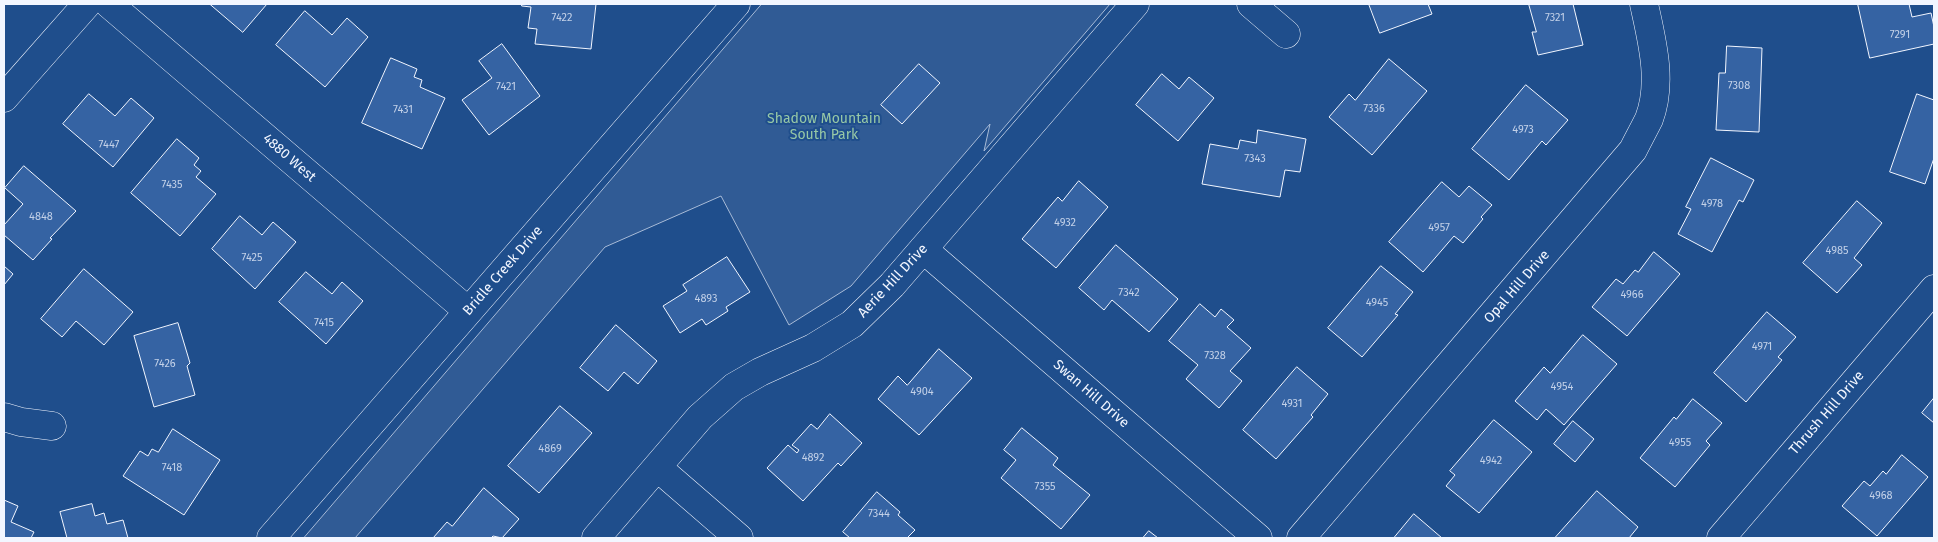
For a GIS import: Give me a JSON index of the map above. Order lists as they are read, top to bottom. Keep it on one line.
{"streets":{"street":["4880 West","Bridle Creek Drive","Aerie Hill Drive","Opal Hill Drive","Swan Hill Drive","Thrush Hill Drive"]},"crossings":[["4880 West","Bridle Creek Drive"],["Aerie Hill Drive","Swan Hill Drive"]],"parks":["Shadow Mountain South Park"],"house_numbers":["7422","7321","7291","7308","7421","7336","7431","4973","7447","7343","7435","4978","4848","4932","4957","4985","7425","7342","4966","4893","4945","7415","4971","7328","7426","4954","4904","4931","4955","4869","4892","4942","7418","7355","4968","7344"]}
